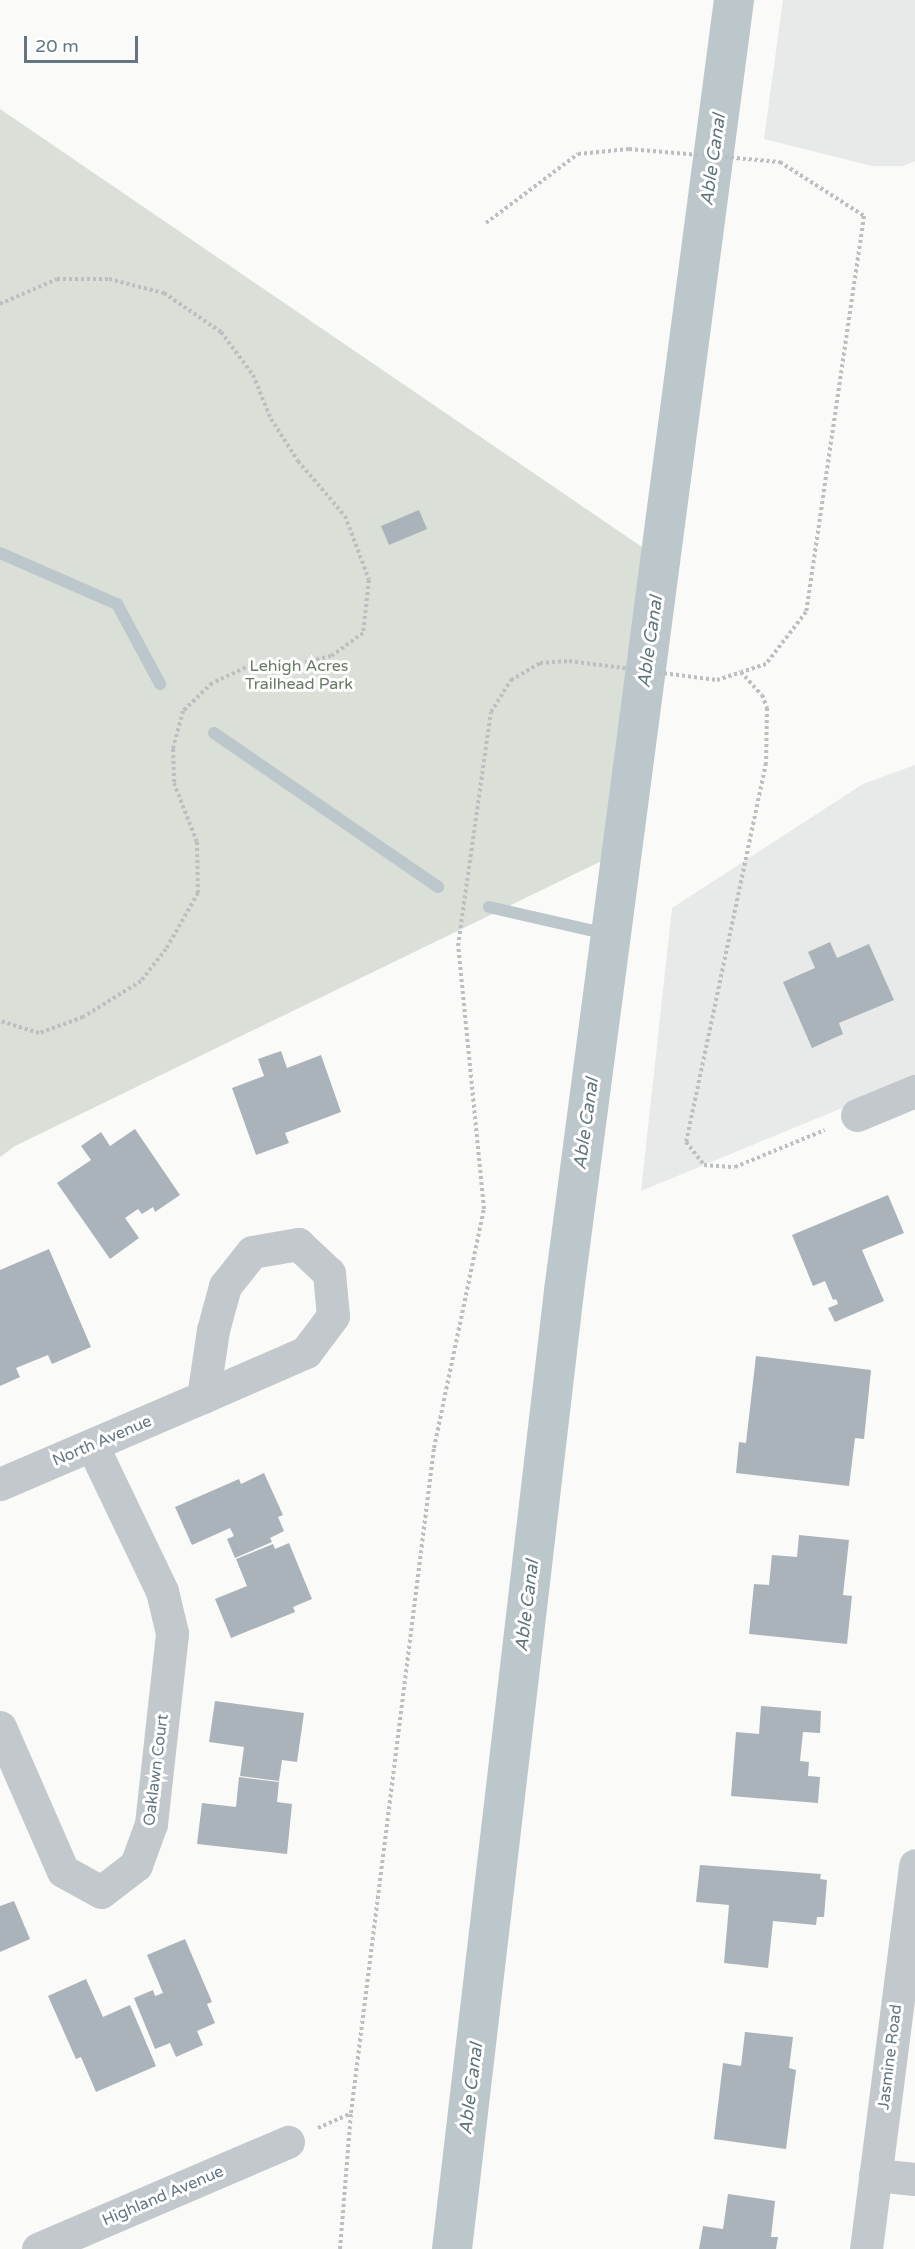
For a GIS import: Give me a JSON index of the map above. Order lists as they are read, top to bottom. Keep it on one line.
{"streets":{"street":["North Avenue","Oaklawn Court","Jasmine Road","Highland Avenue"]},"crossings":[["North Avenue","Oaklawn Court"]],"water":["Able Canal"],"parks":["Lehigh Acres Trailhead Park"],"scale_bar":"20 m"}
